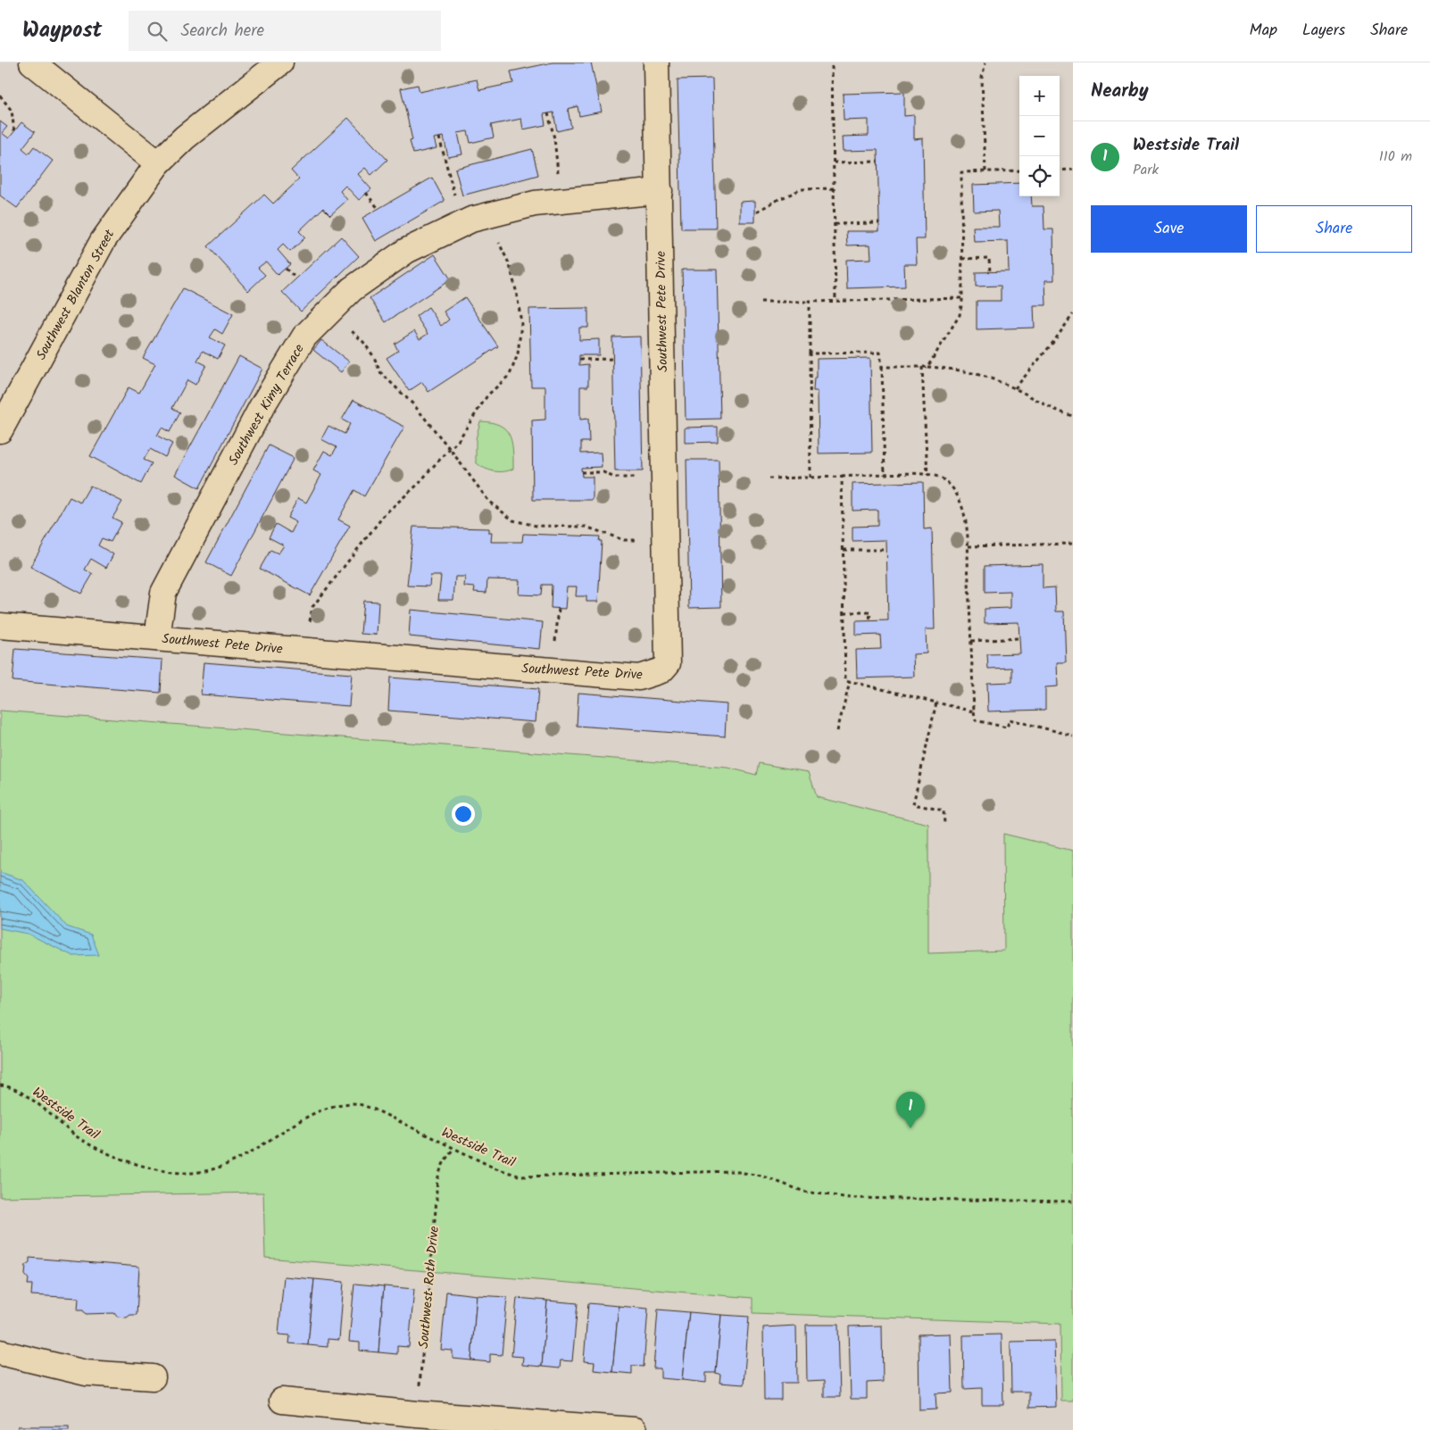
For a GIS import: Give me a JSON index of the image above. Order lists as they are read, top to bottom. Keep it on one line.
{"streets":{"street":["Southwest Blanton Street","Southwest Pete Drive","Southwest Kimy Terrace"],"path":["Westside Trail","Southwest Roth Drive"]},"crossings":[["Southwest Pete Drive","Southwest Kimy Terrace"],["Westside Trail","Southwest Roth Drive"]],"page":{"header":"Waypost","search":"Search here","nav":["Map","Layers","Share"],"heading":"Nearby","map_buttons":["+","−"],"list":[{"mark":"1","name":"Westside Trail","note":"Park","value":"110 m"}],"buttons":["Save","Share"],"pins":"1"}}
